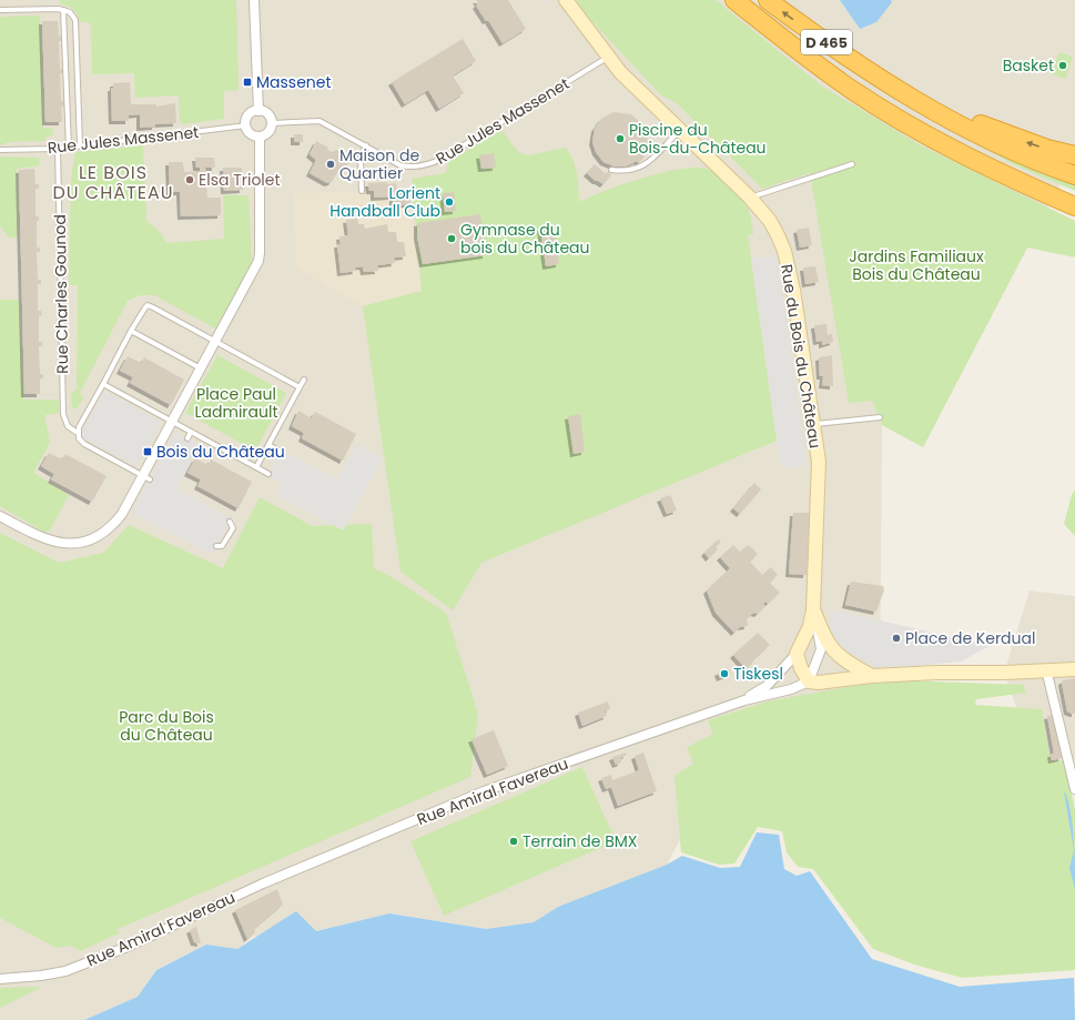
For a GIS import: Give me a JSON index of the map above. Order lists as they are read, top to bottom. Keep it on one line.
{"streets":{"highway":["D 465"],"street":["Rue du Bois du Château","Rue Amiral Favereau"],"lane":["Rue Jules Massenet","Rue Charles Gounod"]},"crossings":[["Rue Jules Massenet","Rue Charles Gounod"],["Rue Jules Massenet","Rue du Bois du Château"],["Rue du Bois du Château","Rue Amiral Favereau"]],"districts":["LE BOIS DU CHÂTEAU"],"parks":["Jardins Familiaux Bois du Château","Place Paul Ladmirault","Parc du Bois du Château"],"places":{"other":["Basket","Piscine du Bois-du-Château","Maison de Quartier","Elsa Triolet","Lorient Handball Club","Gymnase du bois du Château","Place de Kerdual","Tiskesl","Terrain de BMX"],"transit":["Massenet","Bois du Château"]}}
